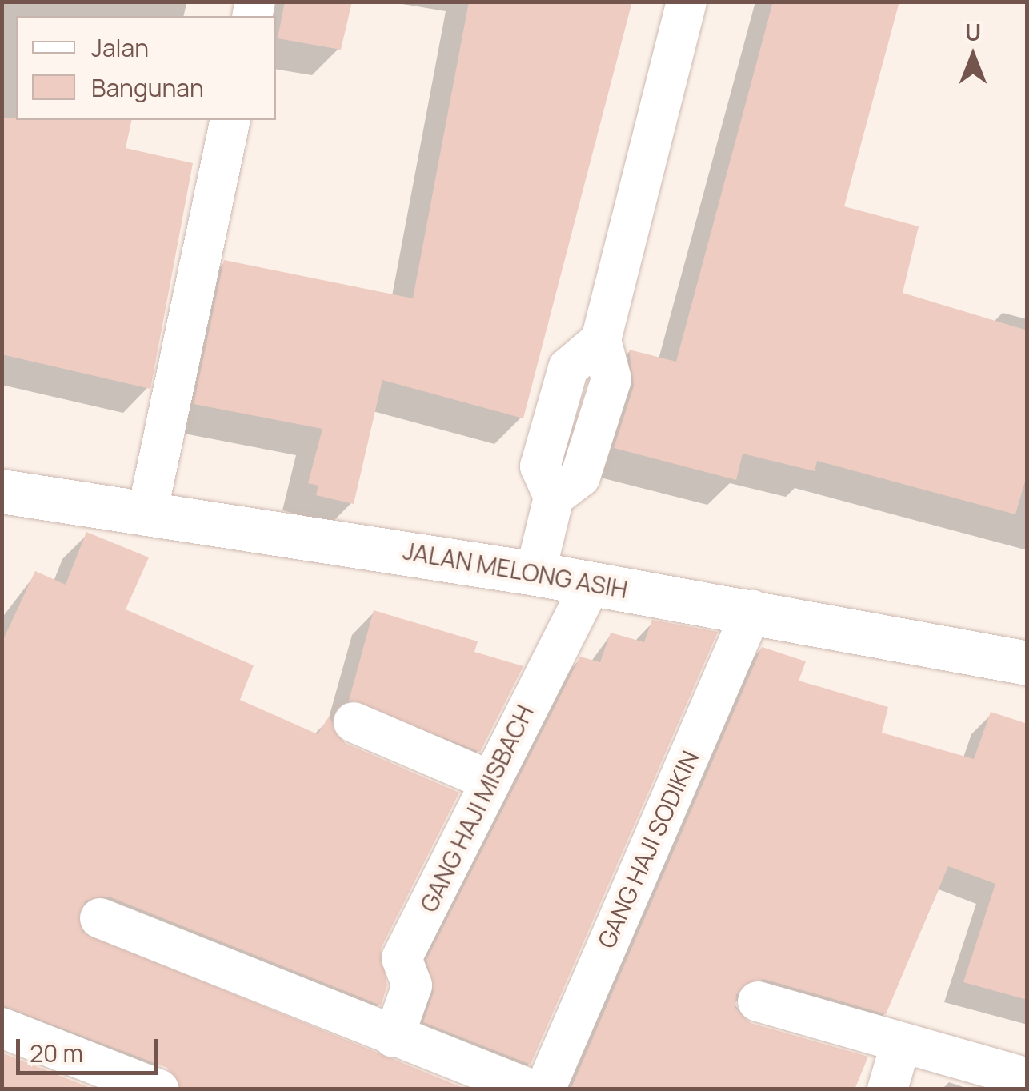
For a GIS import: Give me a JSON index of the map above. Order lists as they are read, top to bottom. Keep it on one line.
{"streets":{"main road":["JALAN MELONG ASIH"],"street":["GANG HAJI MISBACH","GANG HAJI SODIKIN"]},"crossings":[["JALAN MELONG ASIH","GANG HAJI MISBACH"],["JALAN MELONG ASIH","GANG HAJI SODIKIN"]],"legend":["Jalan","Bangunan"],"scale_bar":"20 m","north":"top"}
